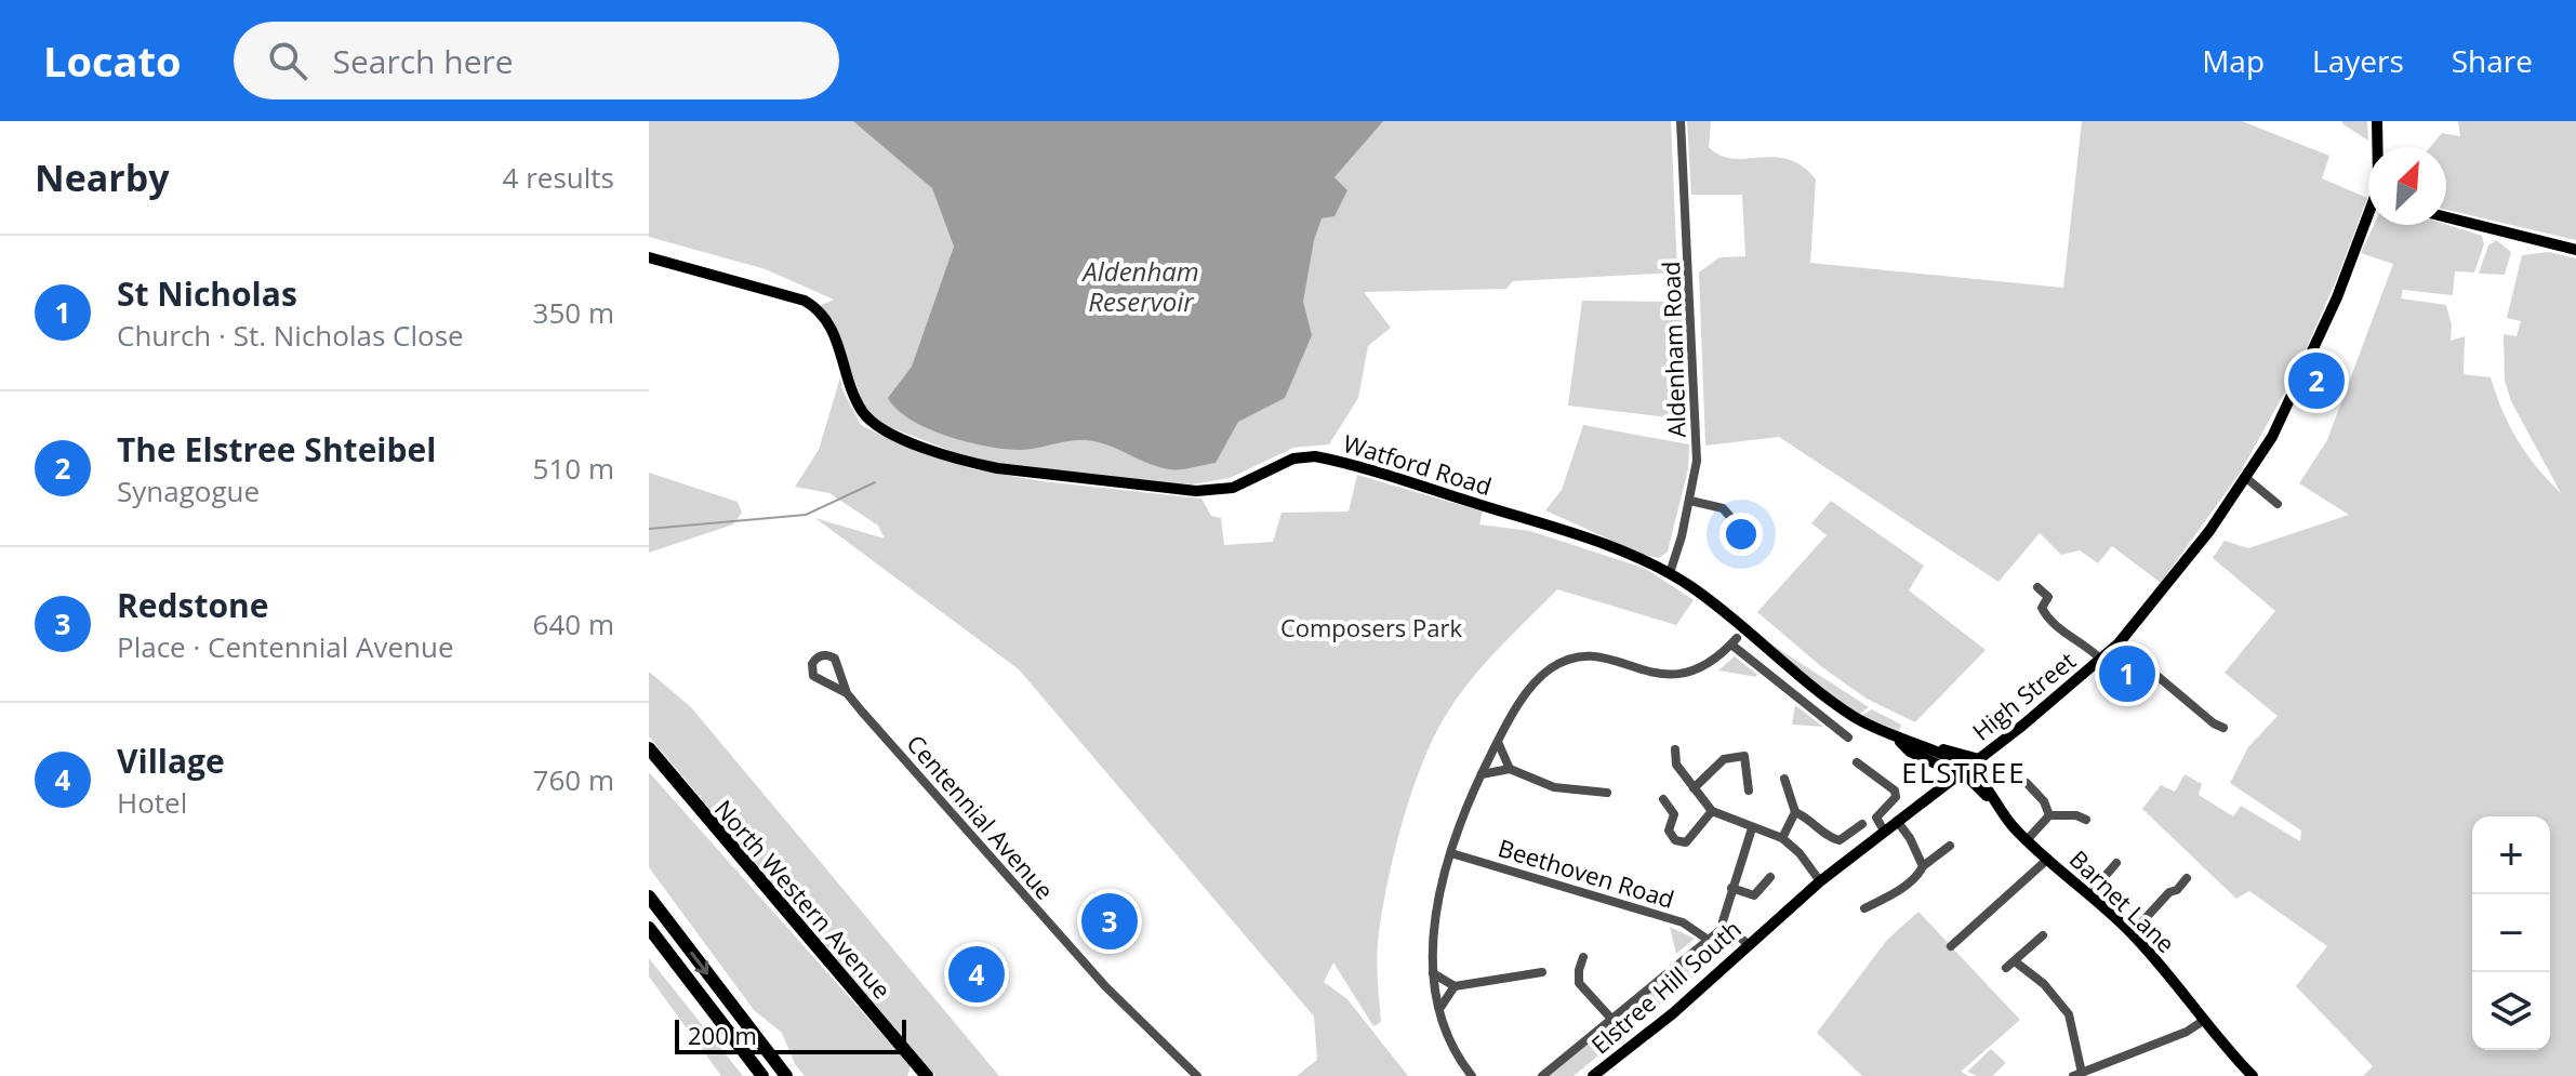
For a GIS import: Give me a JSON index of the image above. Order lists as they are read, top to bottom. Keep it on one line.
{"streets":{"highway":["North Western Avenue"],"main road":["Watford Road","High Street","Barnet Lane","Elstree Hill South"],"street":["Aldenham Road","Centennial Avenue","Beethoven Road"]},"crossings":[["Aldenham Road","Watford Road"],["Watford Road","High Street"],["Watford Road","Barnet Lane"],["High Street","Barnet Lane"],["High Street","Elstree Hill South"]],"districts":["ELSTREE"],"water":["Aldenham Reservoir"],"parks":["Composers Park"],"scale_bar":"200 m","north":"top right","page":{"header":"Locato","search":"Search here","nav":["Map","Layers","Share"],"heading":["Nearby","4 results"],"list":[{"mark":"1","name":"St Nicholas","note":"Church · St. Nicholas Close","value":"350 m"},{"mark":"2","name":"The Elstree Shteibel","note":"Synagogue","value":"510 m"},{"mark":"3","name":"Redstone","note":"Place · Centennial Avenue","value":"640 m"},{"mark":"4","name":"Village","note":"Hotel","value":"760 m"}],"pins":["2","1","3","4"],"map_buttons":["+","−"],"scale":"200 m"}}
